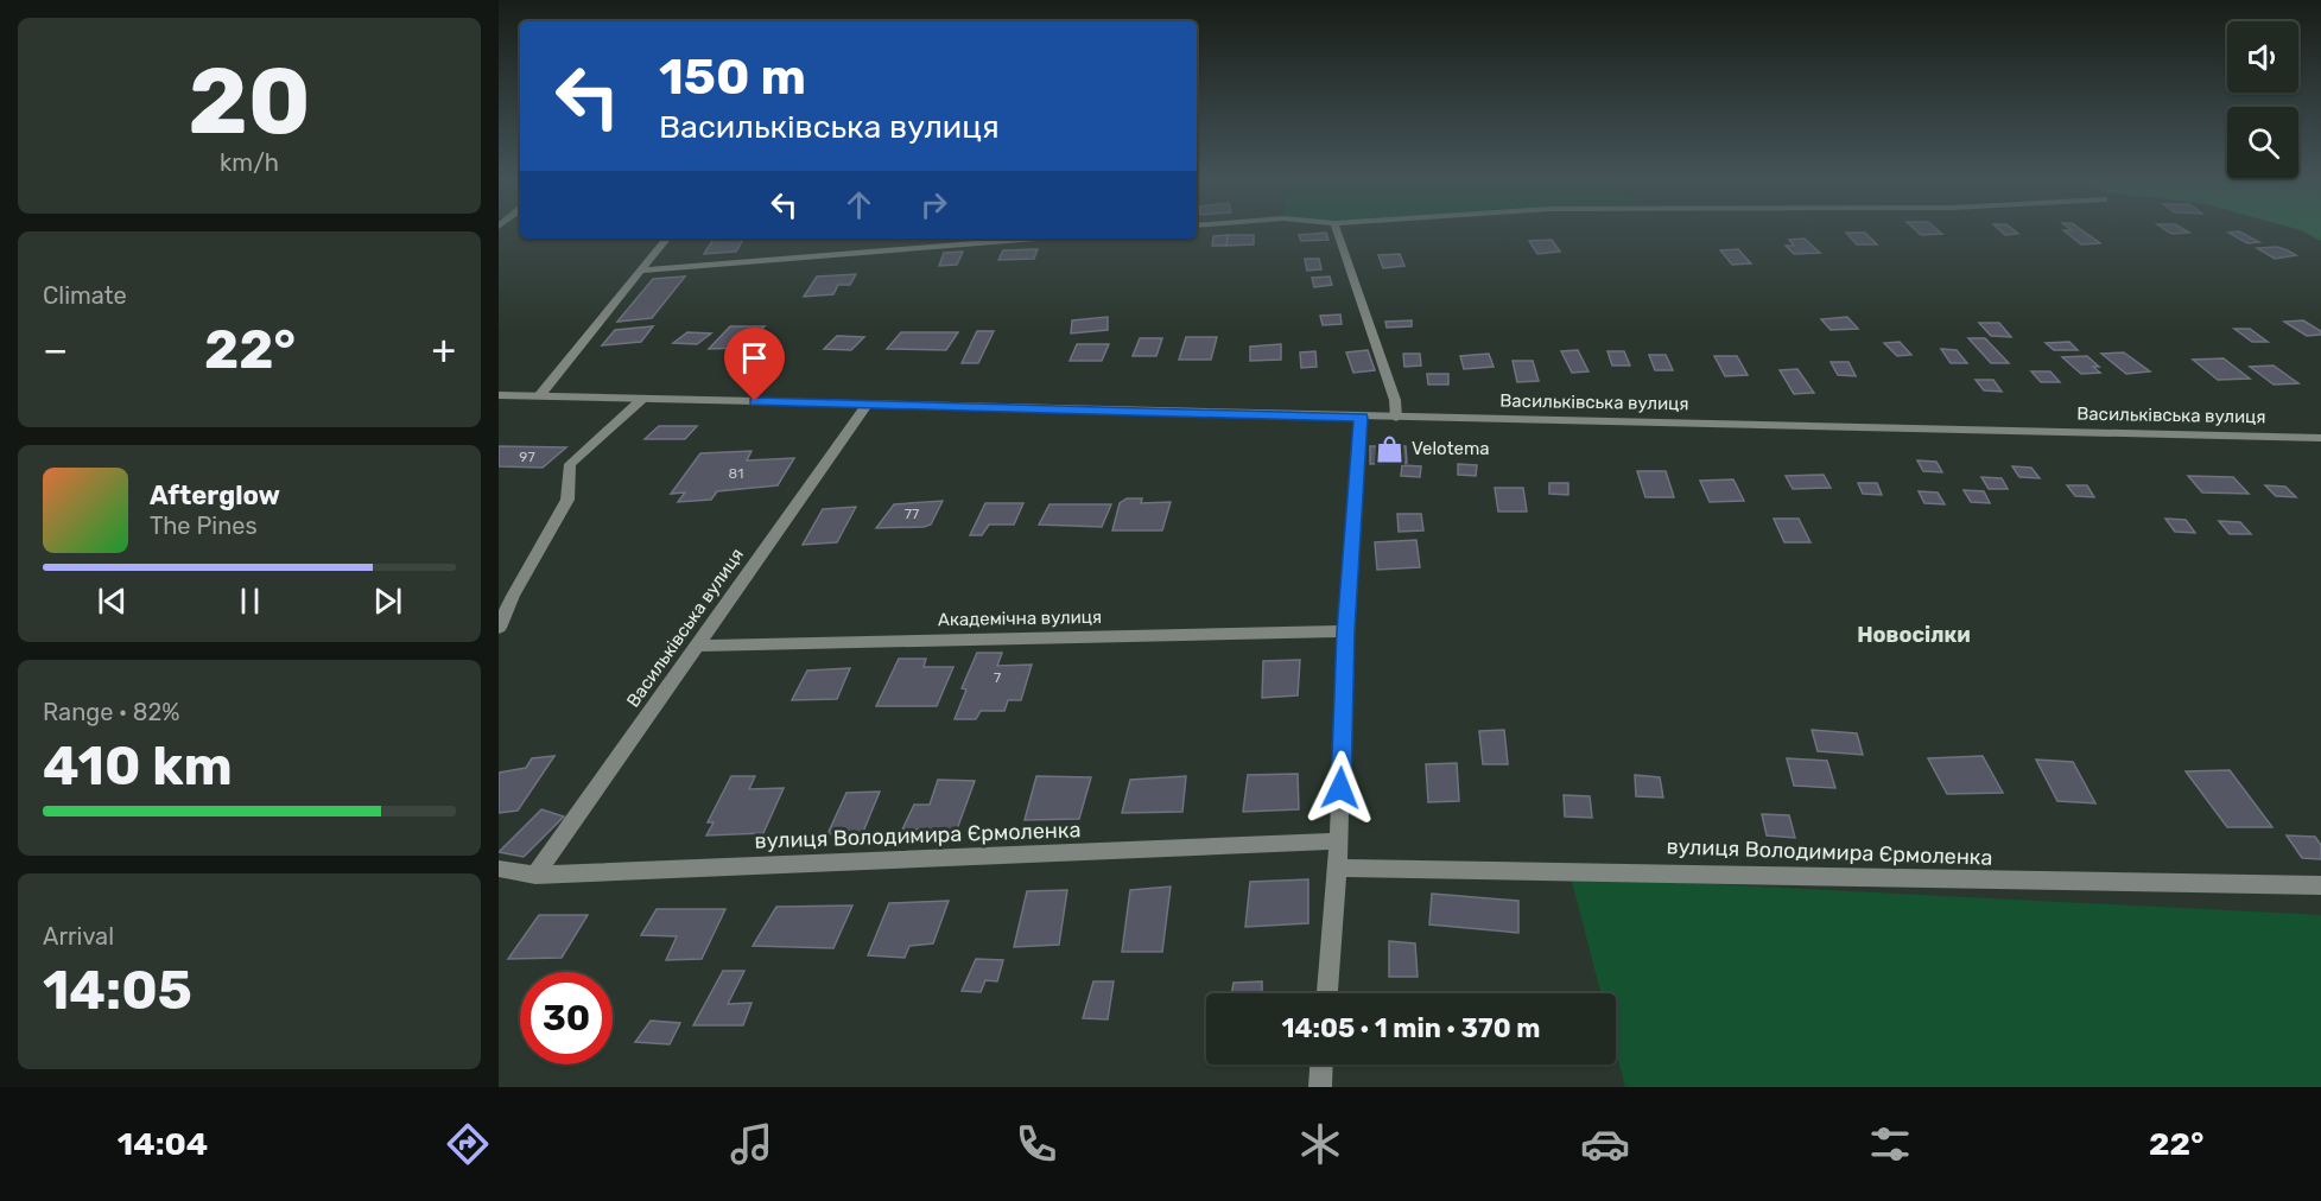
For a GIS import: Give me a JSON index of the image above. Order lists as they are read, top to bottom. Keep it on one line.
{"streets":{"street":["Васильківська вулиця","Академічна вулиця","вулиця Володимира Єрмоленка"]},"crossings":[["Васильківська вулиця","Академічна вулиця"],["Васильківська вулиця","вулиця Володимира Єрмоленка"]],"districts":["Новосілки"],"places":{"shop":["Velotema"]},"house_numbers":["97","81","77","7"],"page":{"tile":[["20","km/h"],"Climate",["Range · 82%","410 km"],["Arrival","14:05"]],"turn":["150 m","Васильківська вулиця"],"heat":["−","22°","+"],"song":["Afterglow","The Pines"],"limit":"30","trip":"14:05 · 1 min · 370 m","tabs":["14:04","22°"]}}
